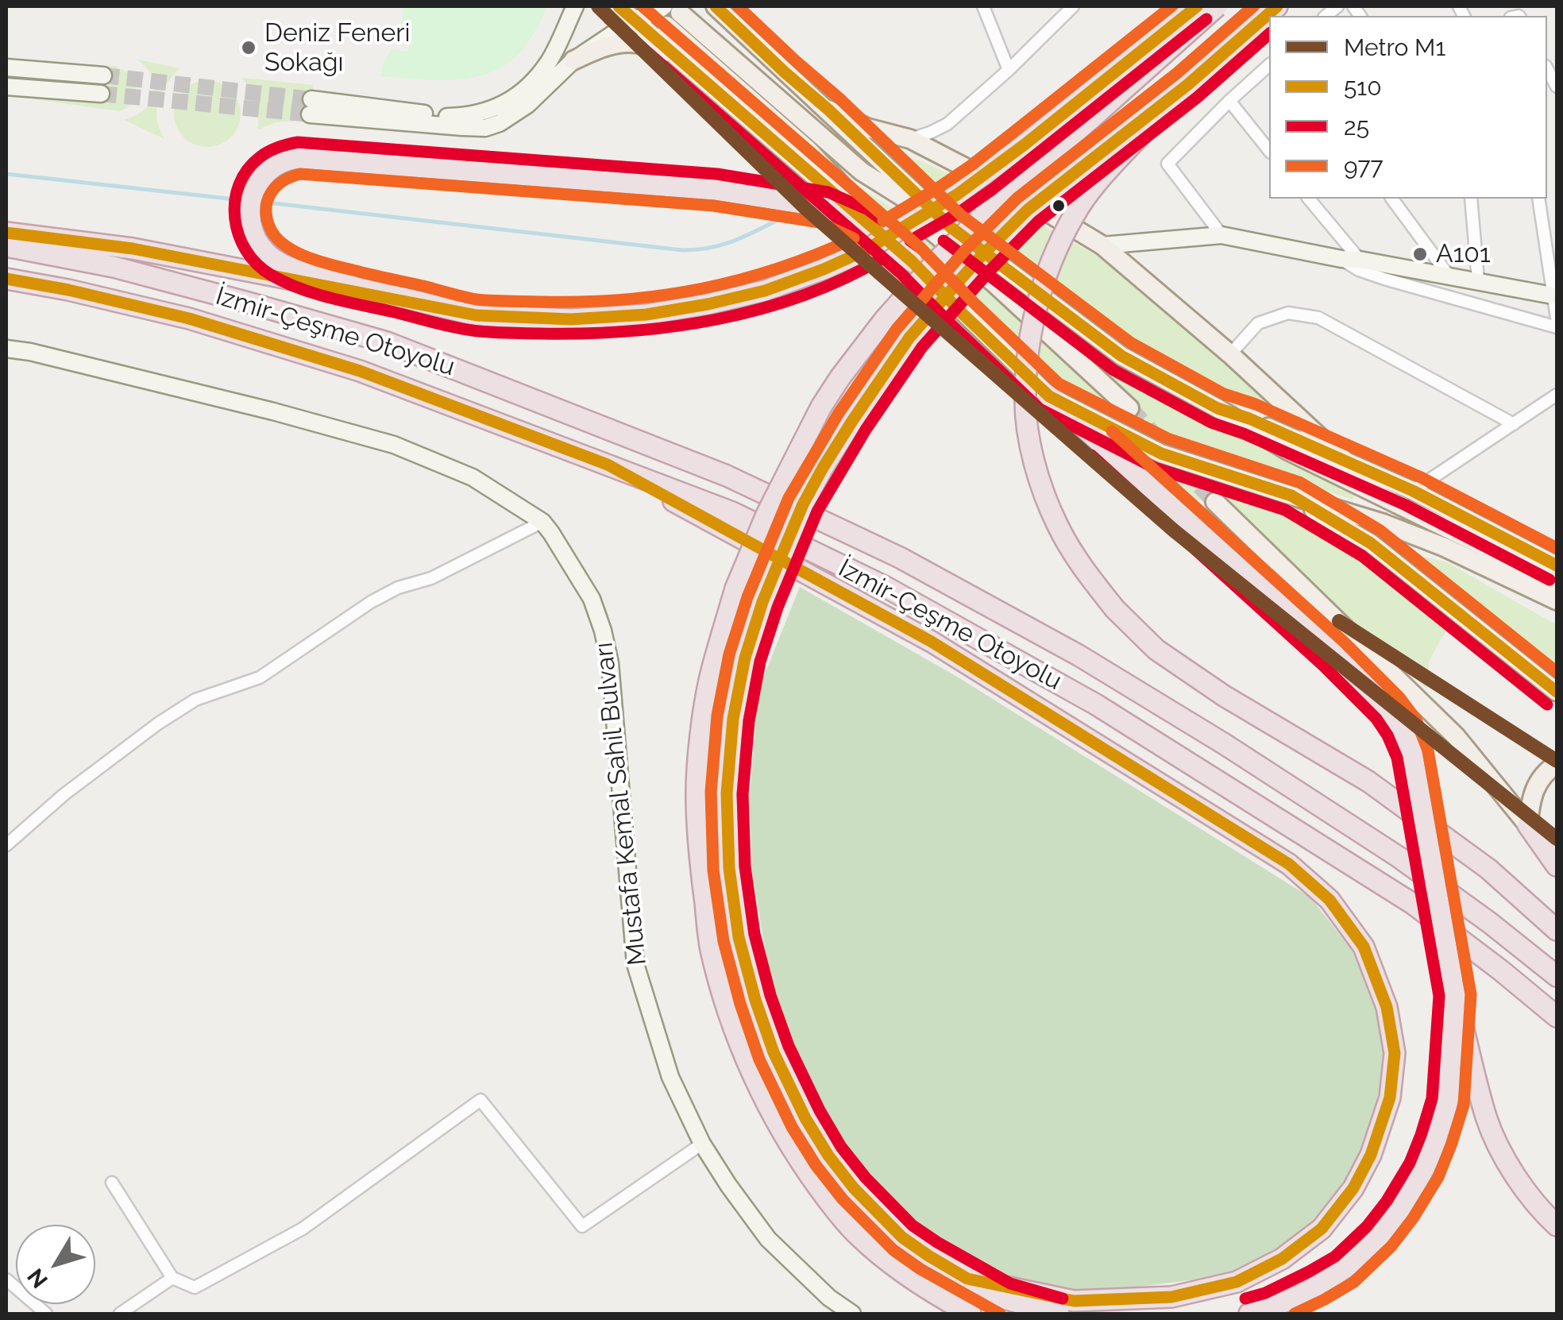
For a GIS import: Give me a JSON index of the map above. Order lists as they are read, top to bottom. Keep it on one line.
{"streets":{"highway":["İzmir-Çeşme Otoyolu"],"main road":["Mustafa Kemal Sahil Bulvarı"]},"places":["Deniz Feneri Sokağı","A101"],"lines":["metro line M1","transit line 510","transit line 977","transit line 25"],"legend":["Metro M1","510","25","977"],"north":"bottom left"}
